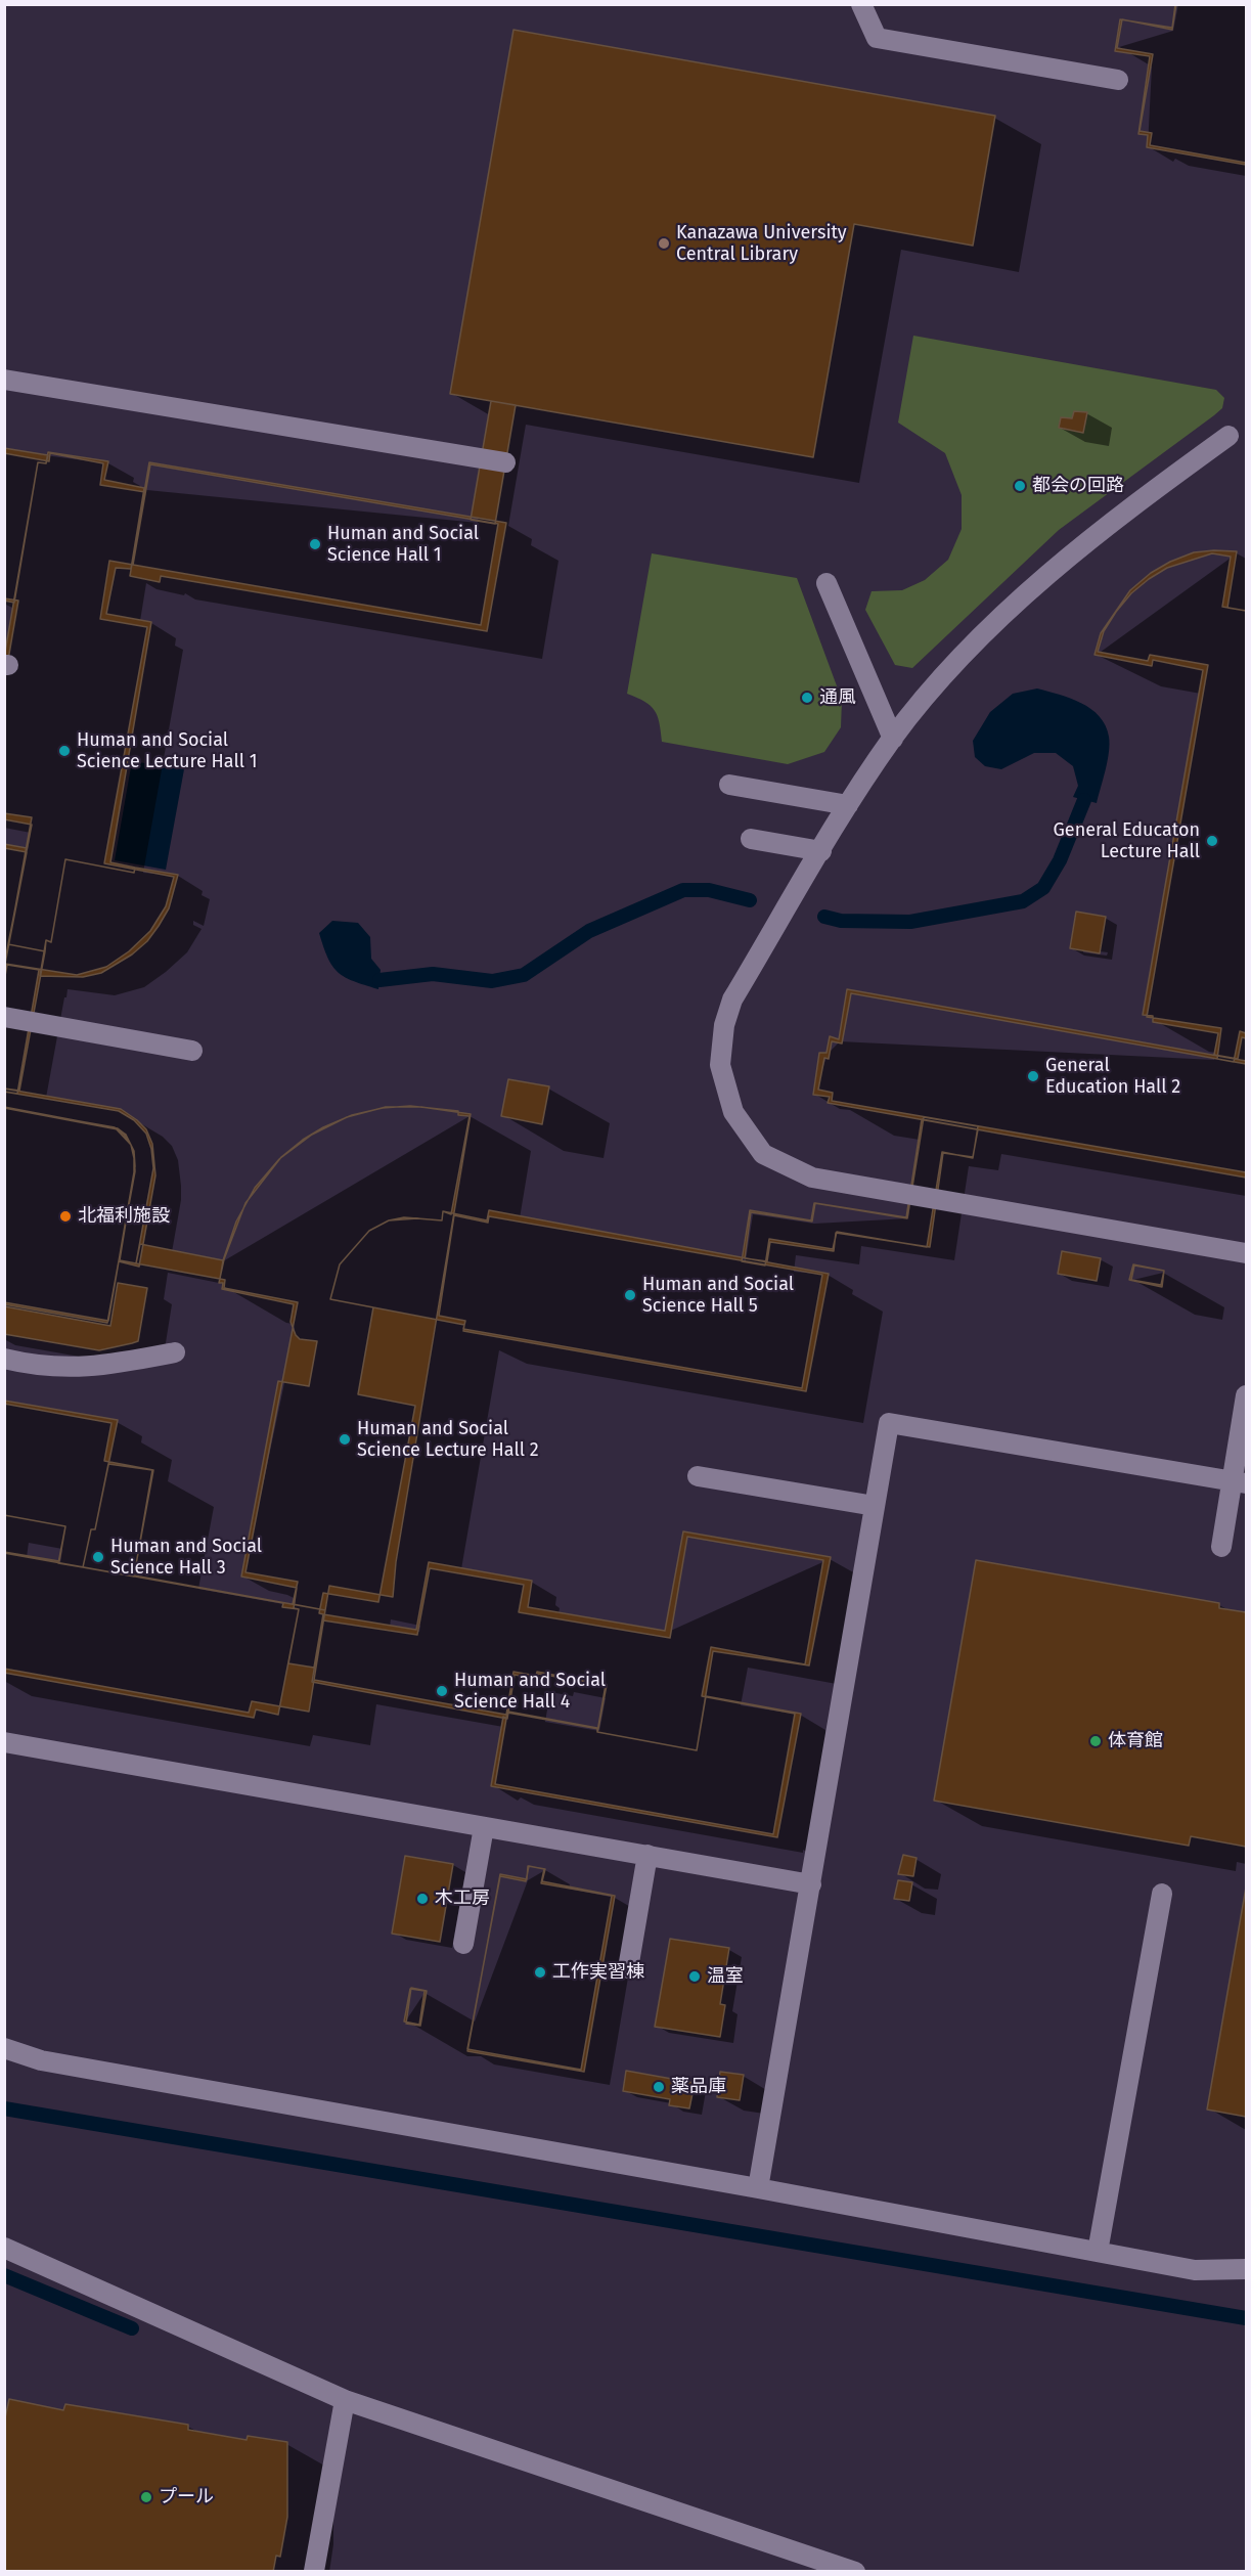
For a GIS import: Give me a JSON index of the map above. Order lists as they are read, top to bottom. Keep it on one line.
{"places":["Kanazawa University Central Library","都会の回路","Human and Social Science Hall 1","通風","Human and Social Science Lecture Hall 1","General Educaton Lecture Hall","General Education Hall 2","北福利施設","Human and Social Science Hall 5","Human and Social Science Lecture Hall 2","Human and Social Science Hall 3","Human and Social Science Hall 4","体育館","木工房","工作実習棟","温室","薬品庫","プール"]}
